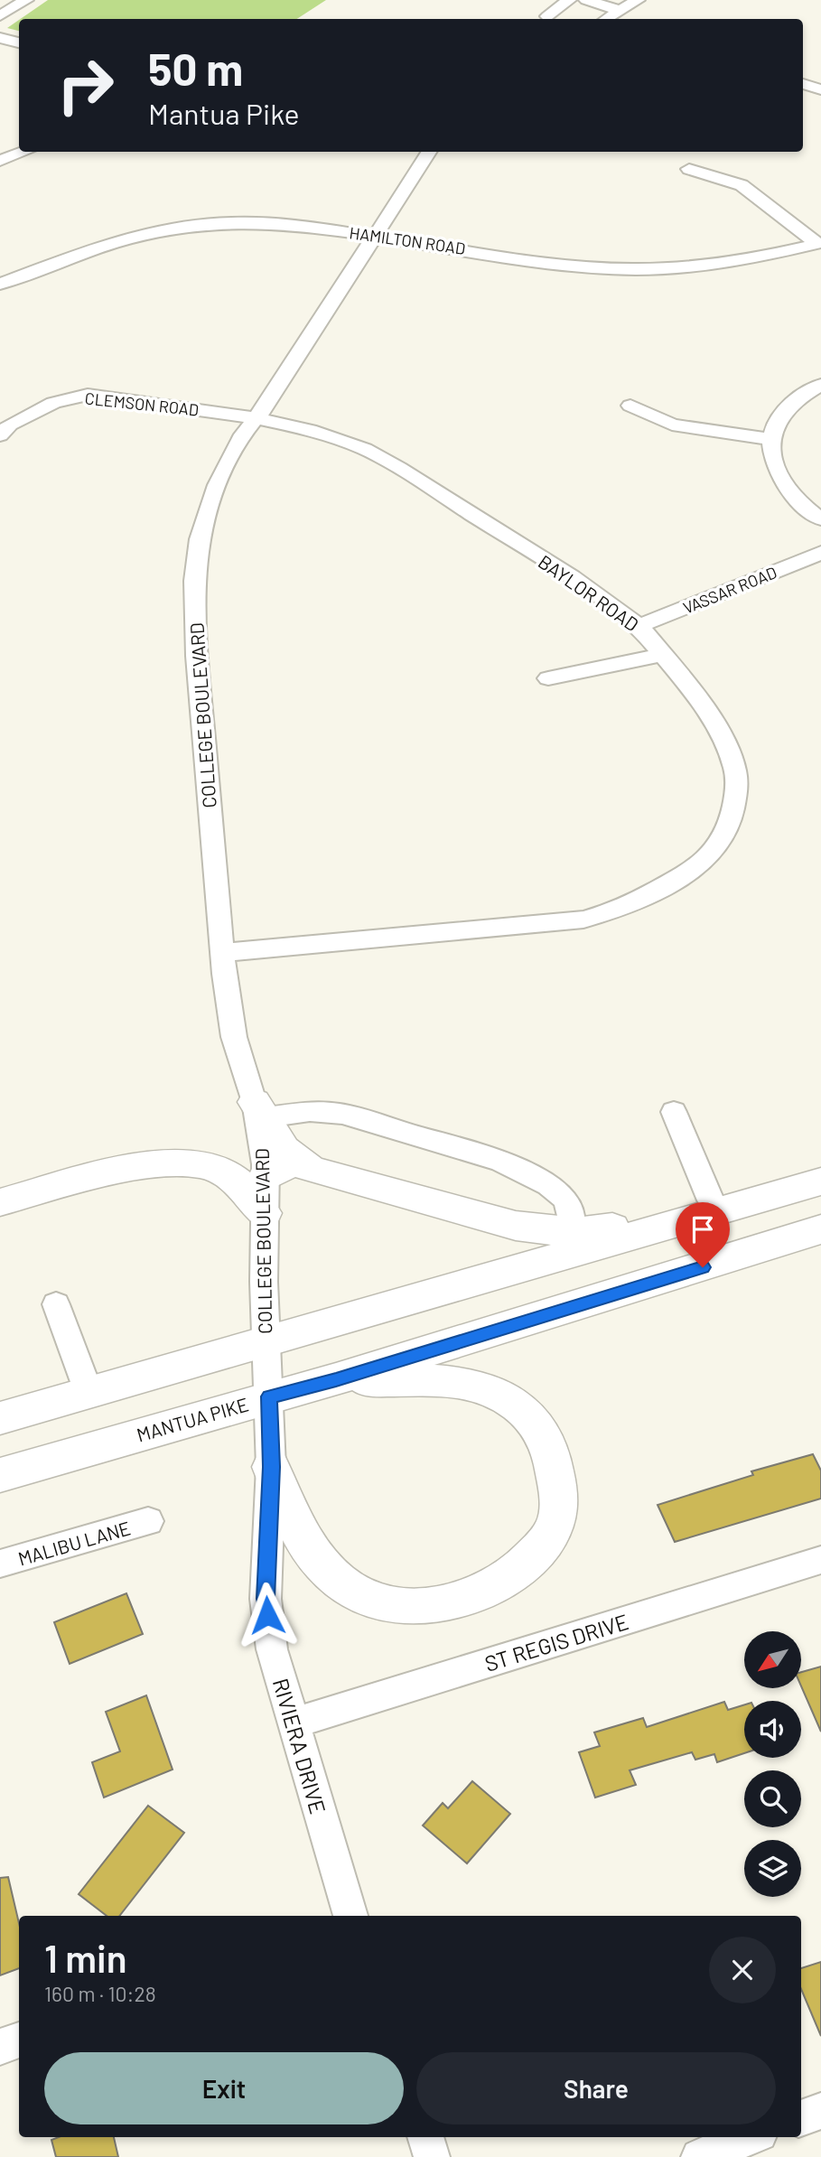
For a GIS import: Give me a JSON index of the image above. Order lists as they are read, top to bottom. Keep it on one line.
{"streets":{"main road":["MANTUA PIKE"],"street":["HAMILTON ROAD","CLEMSON ROAD","VASSAR ROAD","BAYLOR ROAD","COLLEGE BOULEVARD","MALIBU LANE","ST REGIS DRIVE","RIVIERA DRIVE"]},"crossings":[["HAMILTON ROAD","COLLEGE BOULEVARD"],["CLEMSON ROAD","BAYLOR ROAD"],["CLEMSON ROAD","COLLEGE BOULEVARD"],["VASSAR ROAD","BAYLOR ROAD"],["BAYLOR ROAD","COLLEGE BOULEVARD"],["COLLEGE BOULEVARD","RIVIERA DRIVE"],["MANTUA PIKE","RIVIERA DRIVE"],["ST REGIS DRIVE","RIVIERA DRIVE"]],"north":"bottom left","page":{"turn":["50 m","Mantua Pike"],"heading":["1 min","160 m · 10:28"],"buttons":["Exit","Share"]}}
